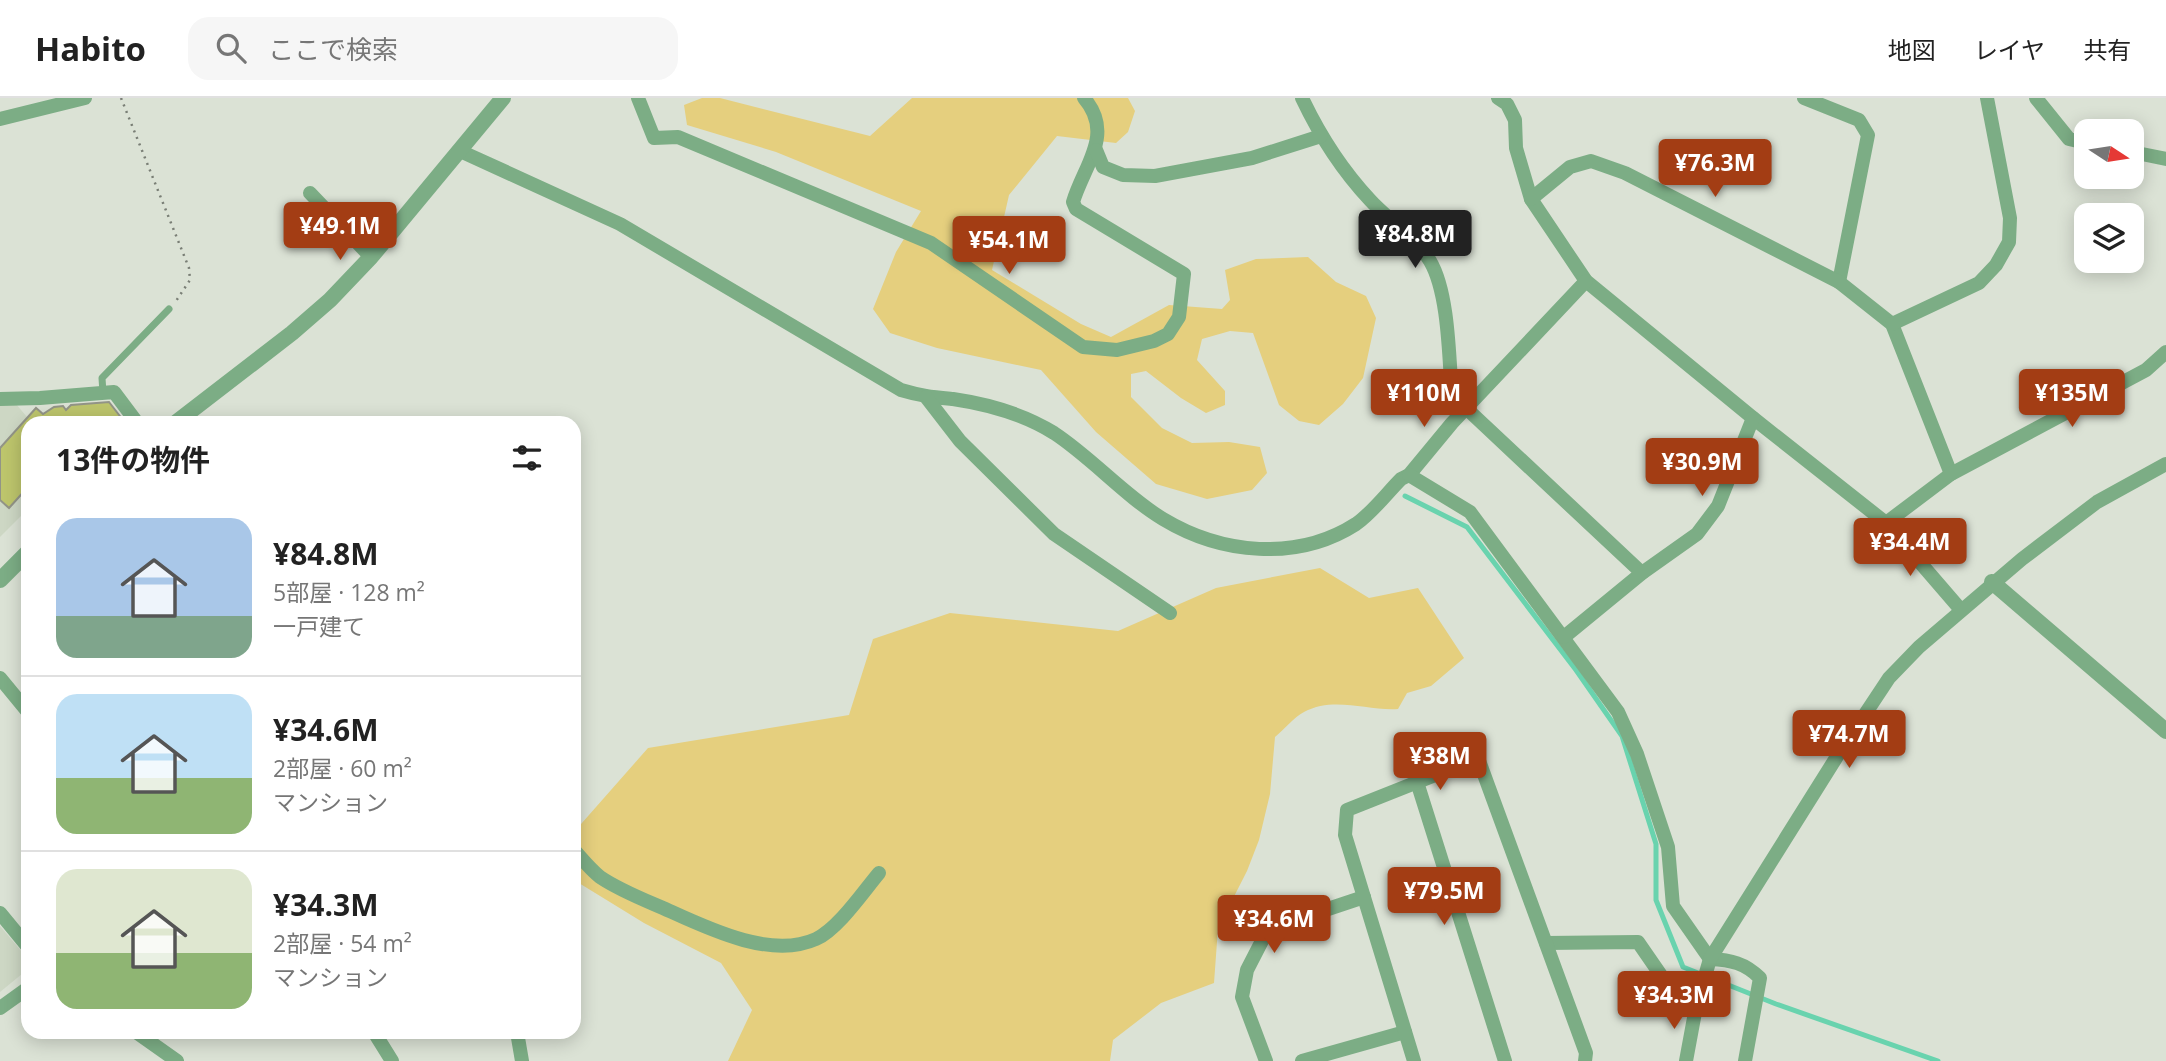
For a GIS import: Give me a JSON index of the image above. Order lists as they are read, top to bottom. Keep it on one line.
{"north":"right","page":{"header":"Habito","search":"ここで検索","nav":["地図","レイヤ","共有"],"price":["¥76.3M","¥49.1M","¥84.8M","¥54.1M","¥110M","¥135M","¥30.9M","¥34.4M","¥74.7M","¥38M","¥79.5M","¥34.6M","¥34.3M"],"heading":"13件の物件","list":[{"name":"¥84.8M","note":"5部屋 · 128 m² · 一戸建て"},{"name":"¥34.6M","note":"2部屋 · 60 m² · マンション"},{"name":"¥34.3M","note":"2部屋 · 54 m² · マンション"}]}}
